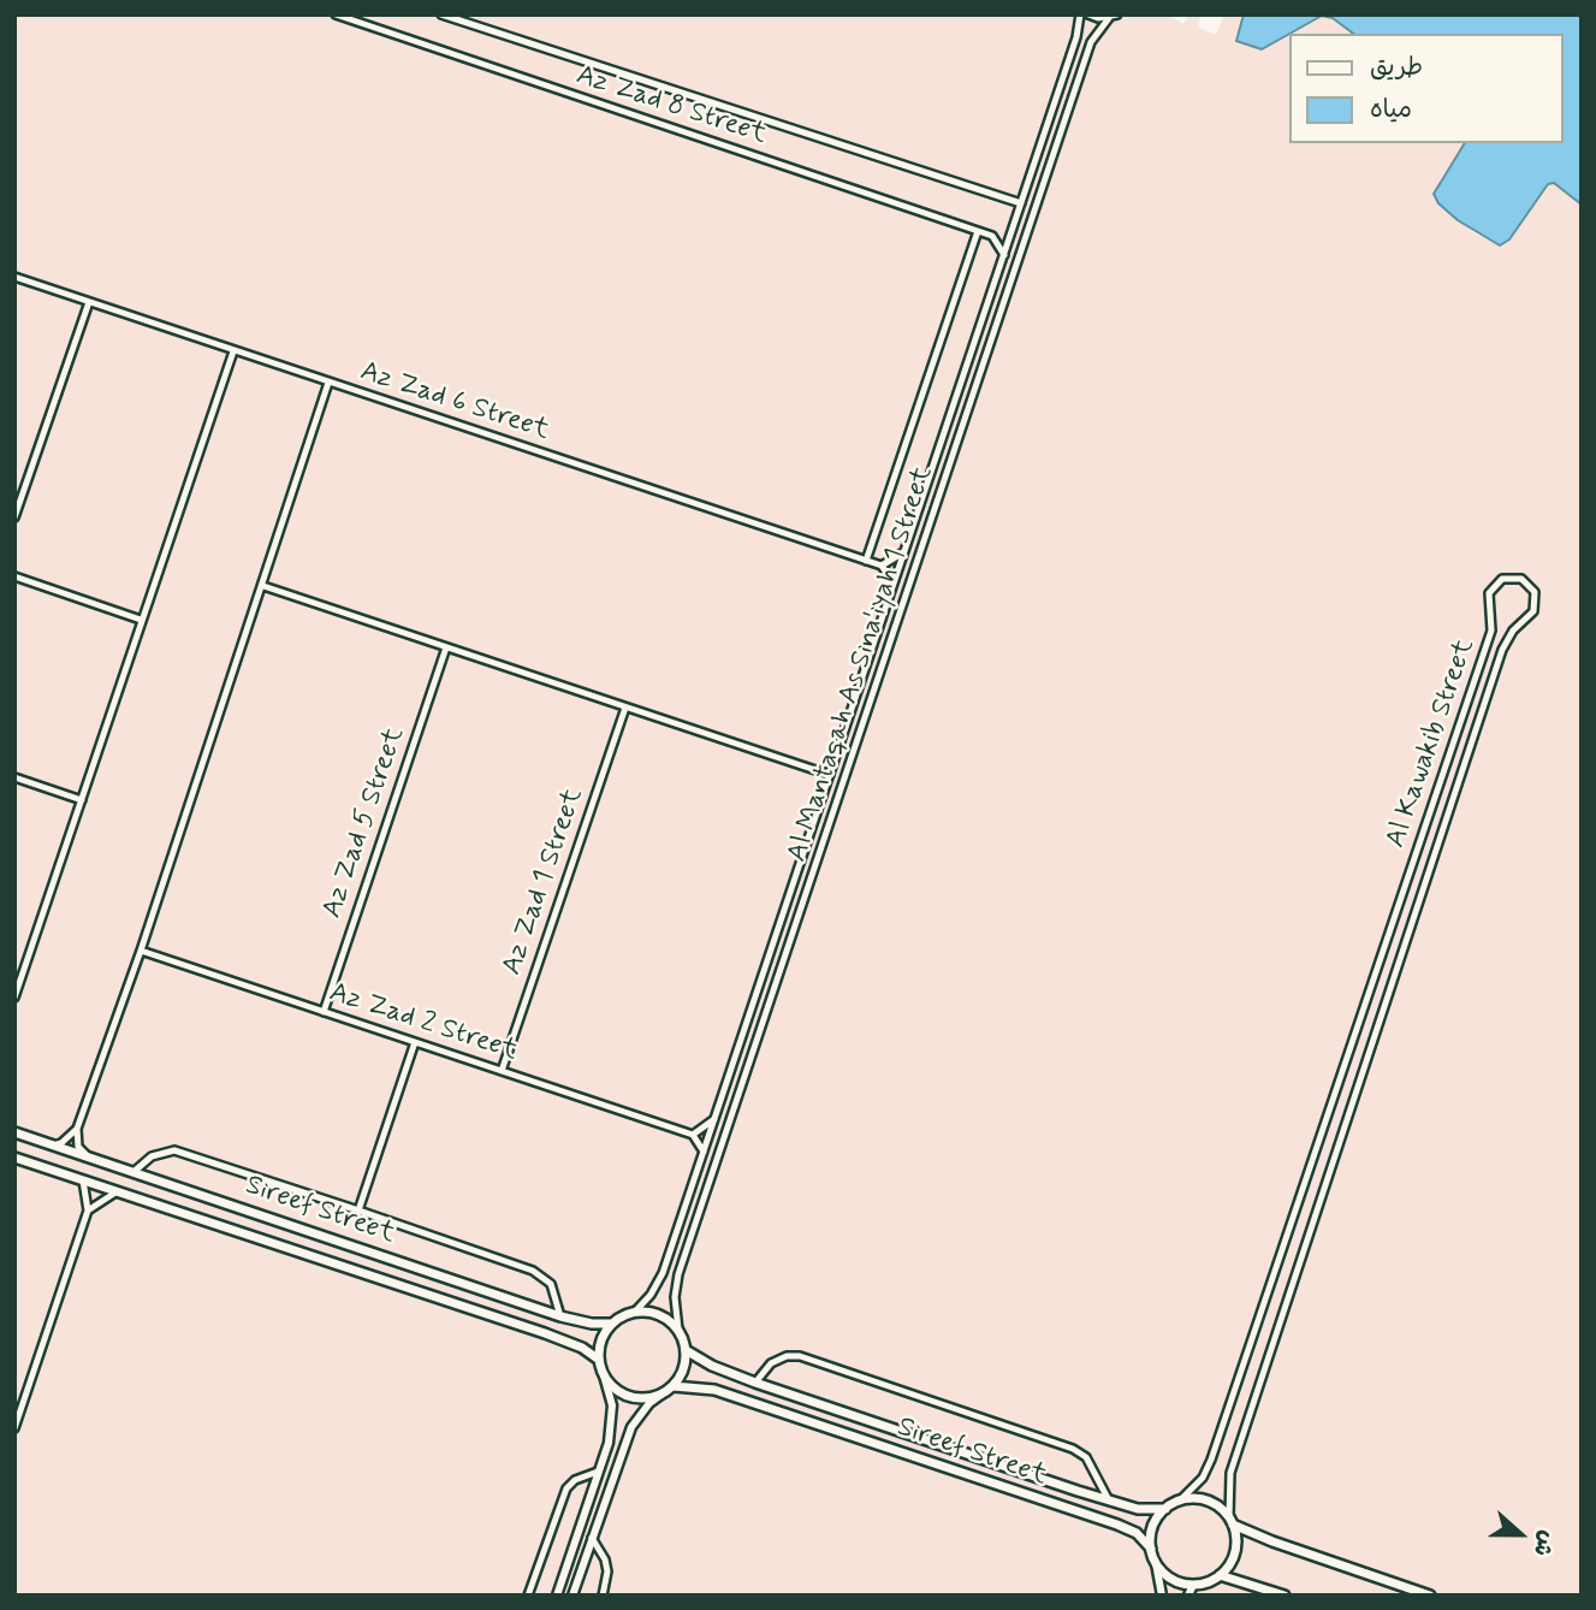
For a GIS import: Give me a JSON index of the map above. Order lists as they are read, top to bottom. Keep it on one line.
{"streets":{"main road":["Sireef Street"],"street":["Az Zad 8 Street","Az Zad 6 Street","Al Mantaqah As Sina'iyah 1 Street","Al Kawakib Street","Az Zad 5 Street","Az Zad 1 Street","Az Zad 2 Street"]},"crossings":[["Az Zad 8 Street","Al Mantaqah As Sina'iyah 1 Street"],["Al Mantaqah As Sina'iyah 1 Street","Sireef Street"],["Al Kawakib Street","Sireef Street"],["Az Zad 5 Street","Az Zad 2 Street"],["Az Zad 1 Street","Az Zad 2 Street"]],"legend":["طريق","مياه"],"north":"right"}
